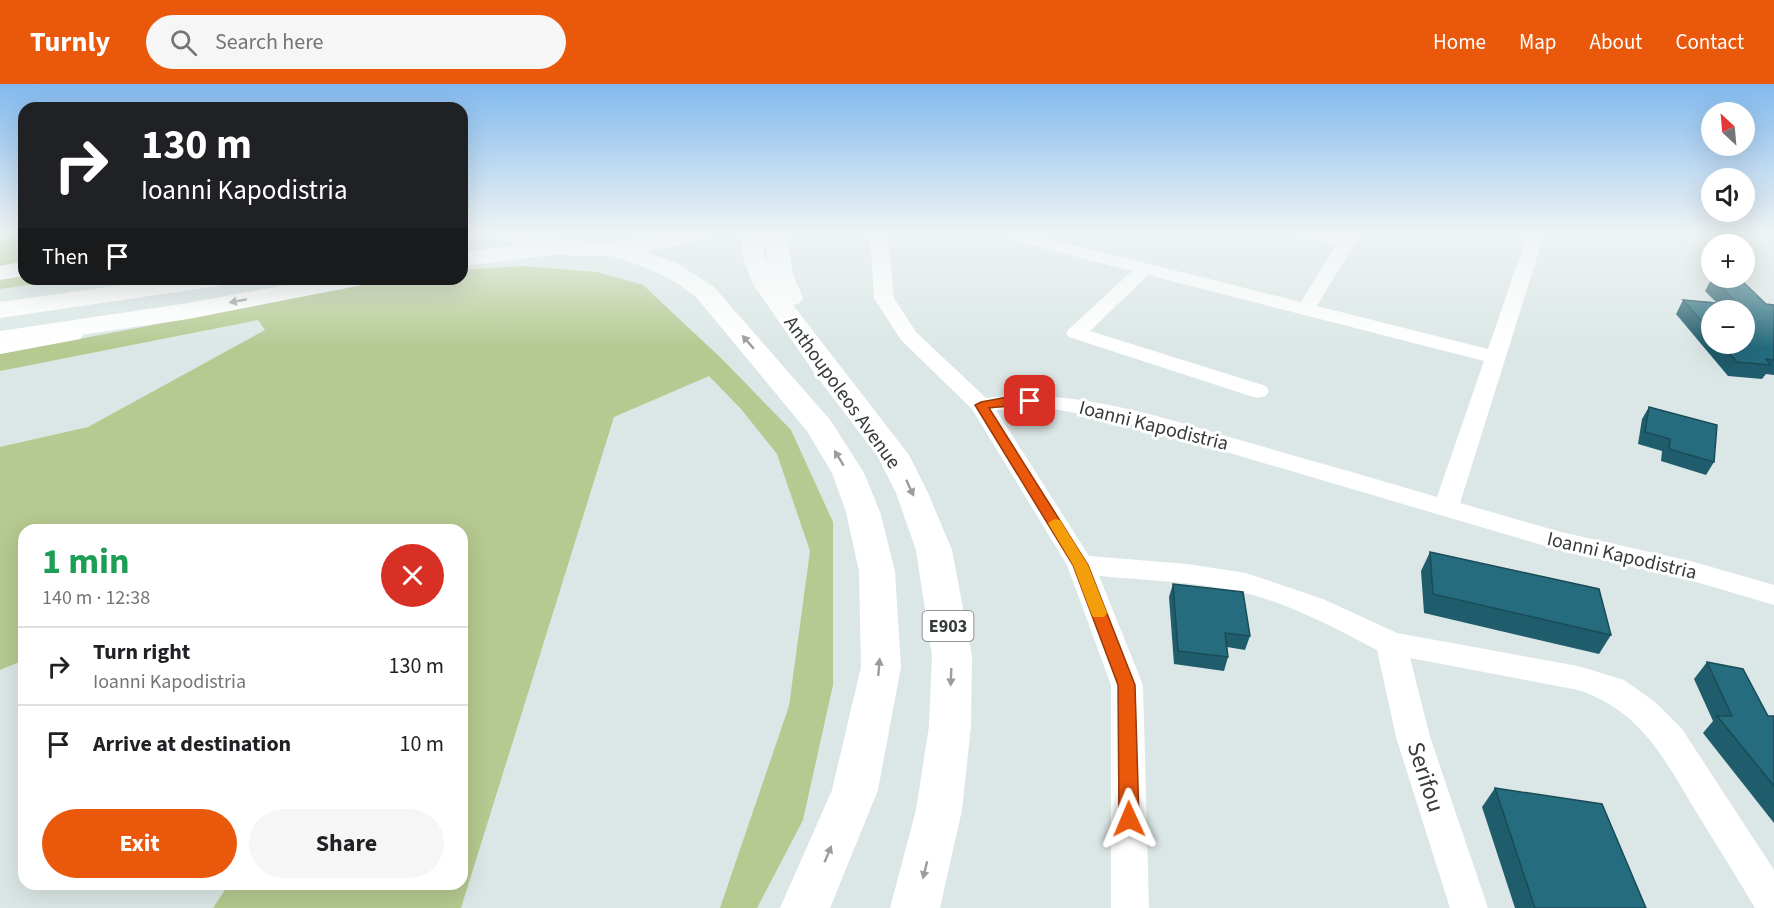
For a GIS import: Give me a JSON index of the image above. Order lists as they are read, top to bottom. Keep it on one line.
{"streets":{"main road":["Anthoupoleos Avenue","E903"],"street":["Ioanni Kapodistria","Serifou"]},"north":"top left","page":{"header":"Turnly","search":"Search here","nav":["Home","Map","About","Contact"],"map_buttons":["+","−"],"turn":["130 m","Ioanni Kapodistria"],"then":"Then","heading":["1 min","140 m · 12:38"],"list":[{"name":"Turn right","note":"Ioanni Kapodistria","value":"130 m"},{"name":"Arrive at destination","value":"10 m"}],"buttons":["Exit","Share"]}}
